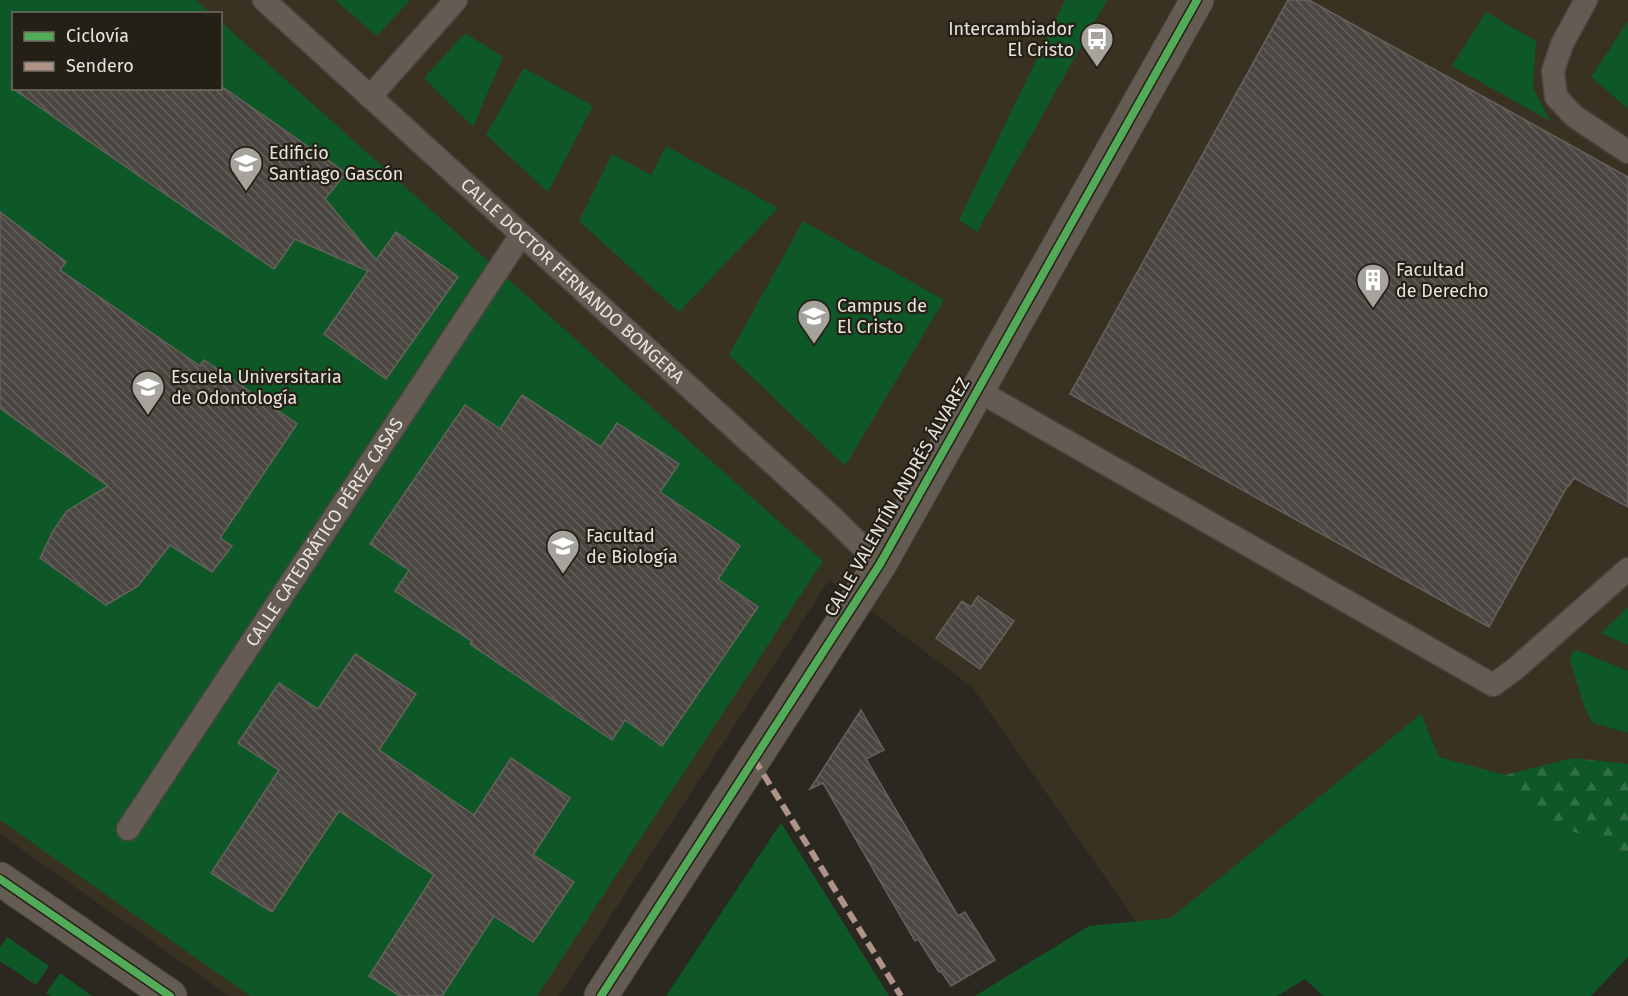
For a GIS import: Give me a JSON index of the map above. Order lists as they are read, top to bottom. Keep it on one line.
{"streets":{"street":["CALLE VALENTÍN ANDRÉS ÁLVAREZ"],"lane":["CALLE DOCTOR FERNANDO BONGERA","CALLE CATEDRÁTICO PÉREZ CASAS"]},"crossings":[["CALLE DOCTOR FERNANDO BONGERA","CALLE VALENTÍN ANDRÉS ÁLVAREZ"],["CALLE DOCTOR FERNANDO BONGERA","CALLE CATEDRÁTICO PÉREZ CASAS"]],"places":{"bus stop":["Intercambiador El Cristo"],"school or university":["Edificio Santiago Gascón","Campus de El Cristo","Escuela Universitaria de Odontología","Facultad de Biología"],"building":["Facultad de Derecho"]},"legend":["Ciclovía","Sendero"]}
